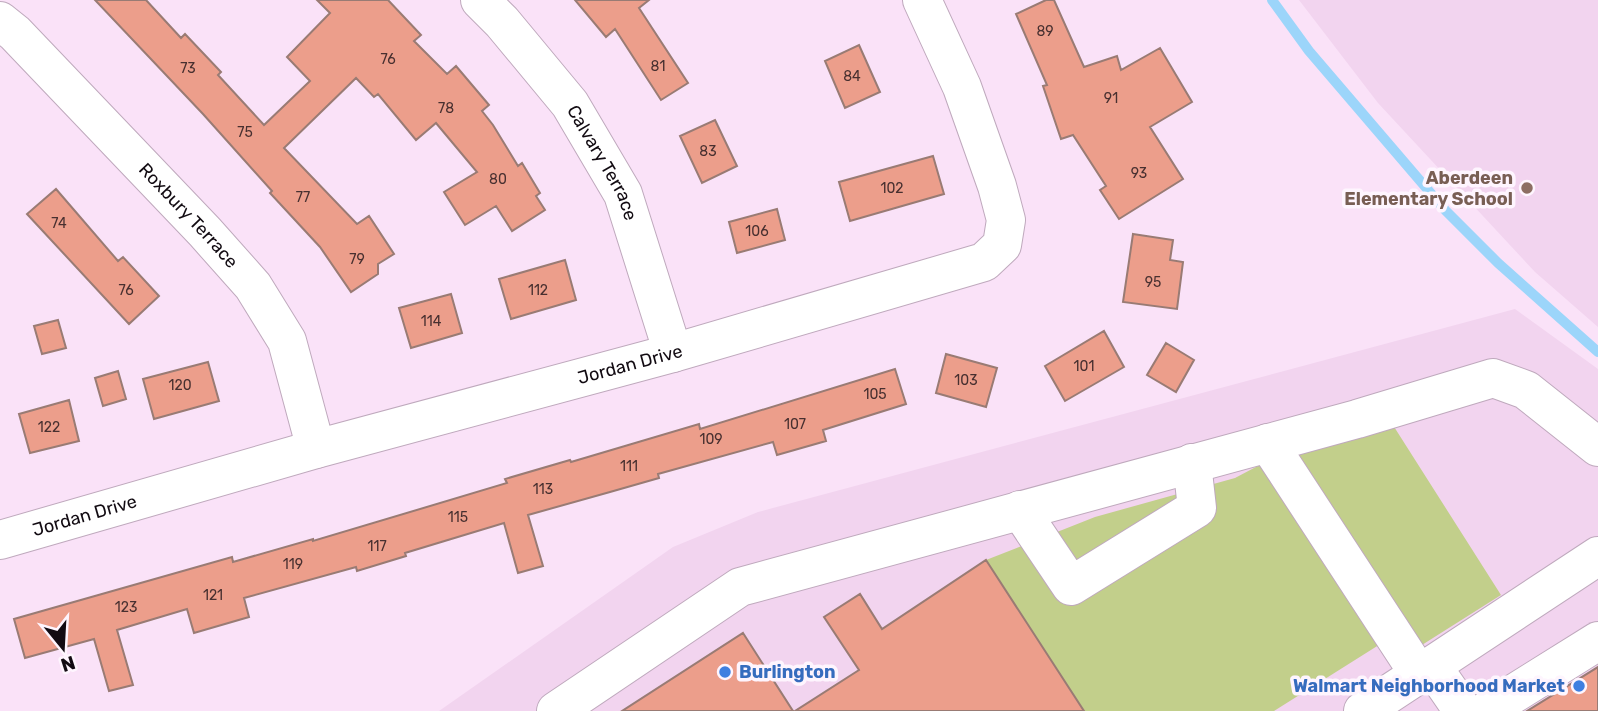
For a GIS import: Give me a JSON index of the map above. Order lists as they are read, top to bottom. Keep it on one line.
{"streets":{"street":["Calvary Terrace","Roxbury Terrace","Jordan Drive"]},"crossings":[["Calvary Terrace","Jordan Drive"],["Roxbury Terrace","Jordan Drive"]],"places":["Aberdeen Elementary School","Burlington","Walmart Neighborhood Market"],"house_numbers":["89","76","81","73","84","91","78","75","83","93","80","102","77","74","106","79","95","76","112","114","101","103","120","105","107","122","109","111","113","115","117","119","121","123"],"north":"bottom"}
